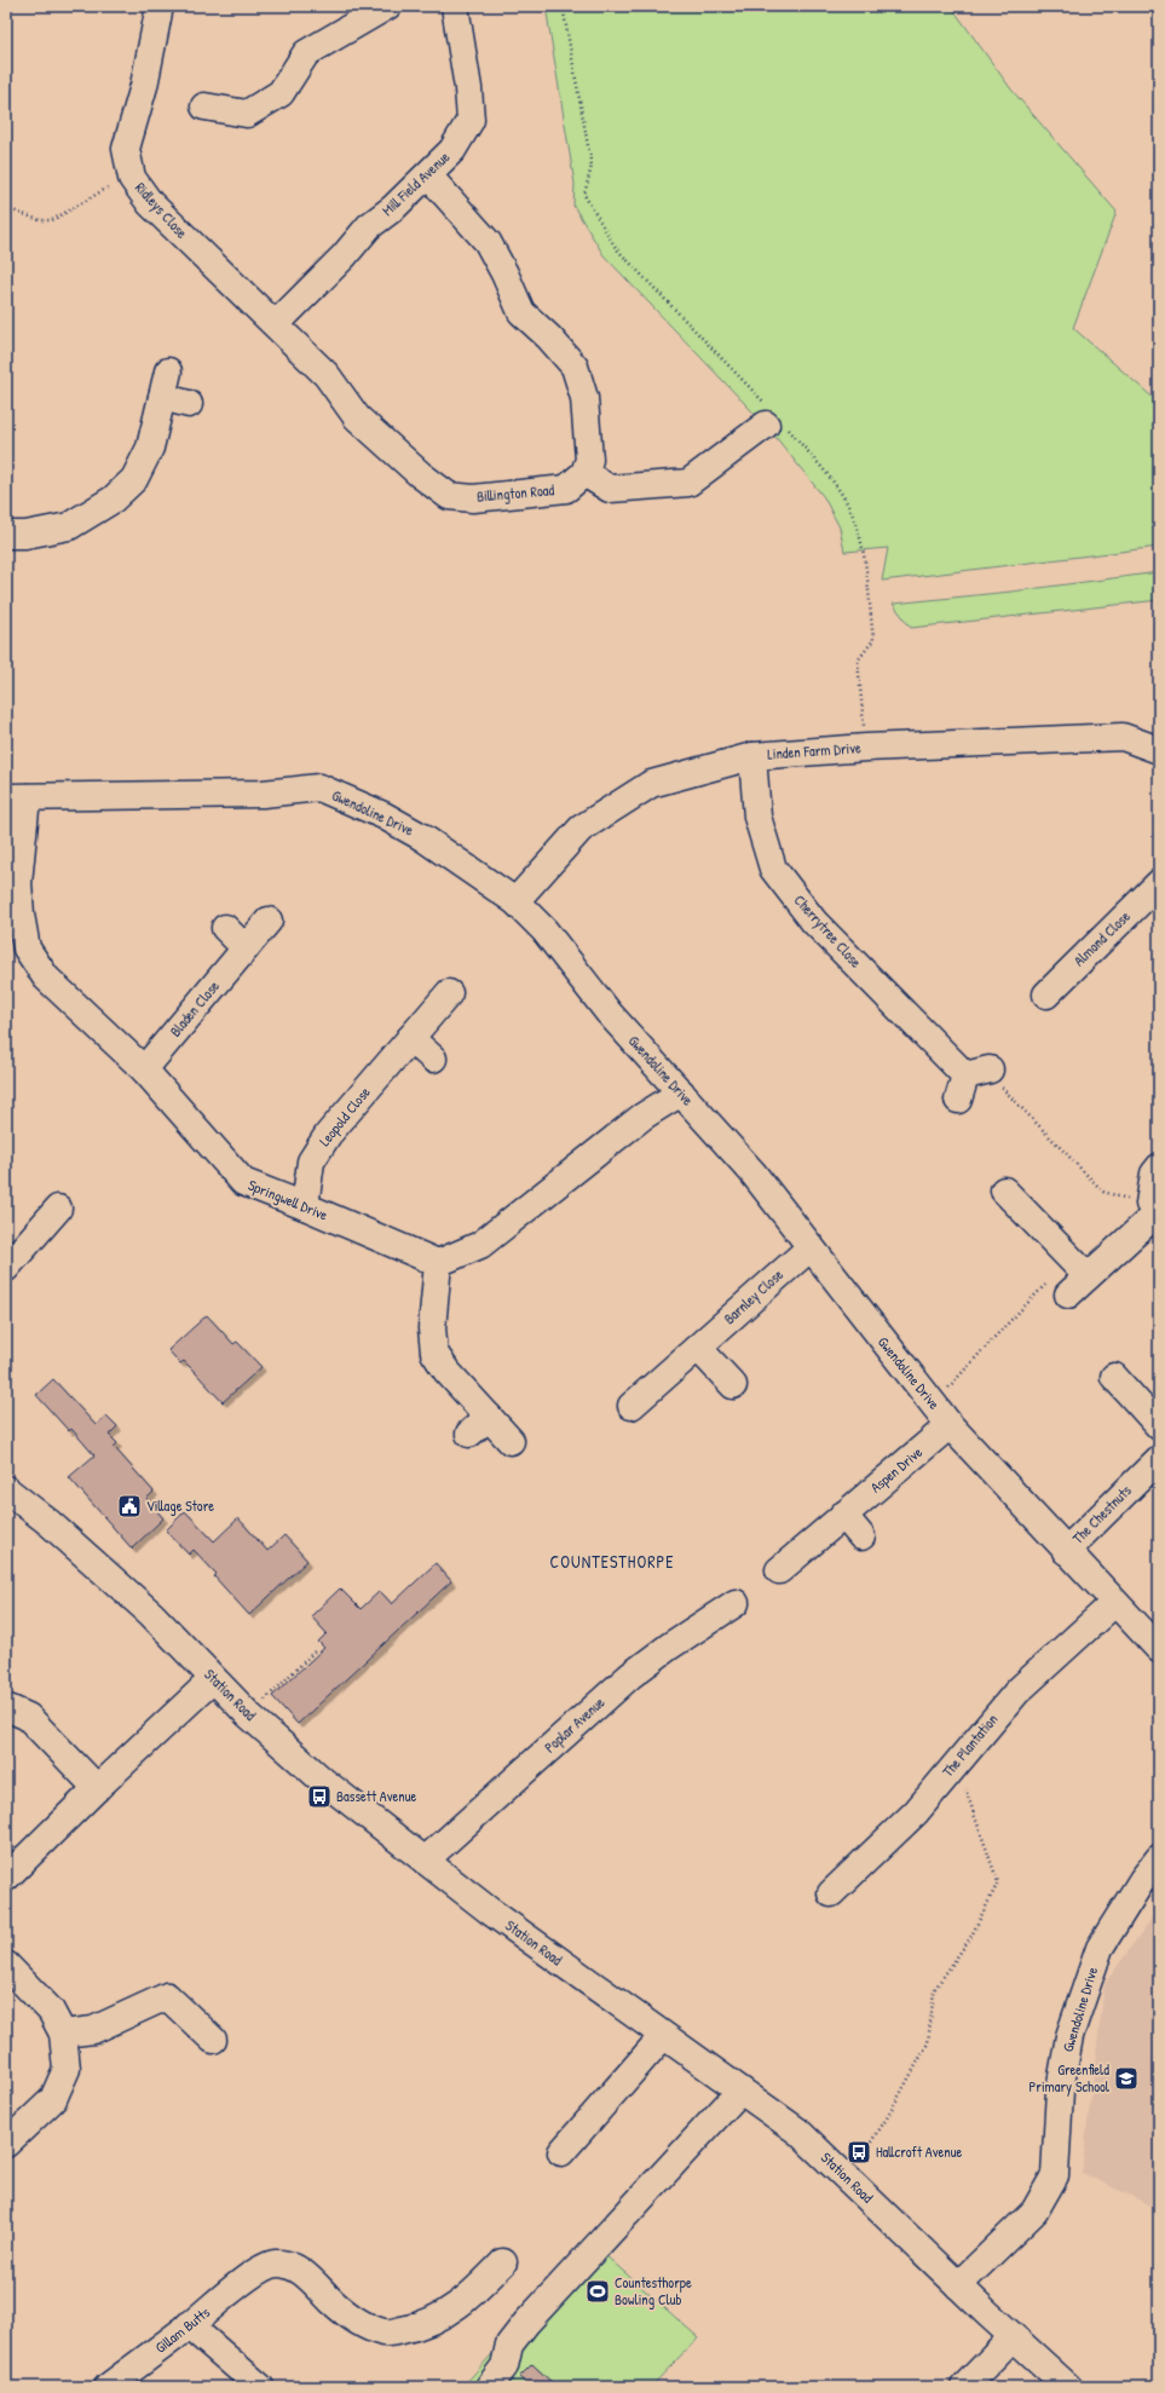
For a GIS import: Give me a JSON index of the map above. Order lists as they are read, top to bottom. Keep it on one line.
{"streets":{"street":["Mill Field Avenue","Ridleys Close","Billington Road","Linden Farm Drive","Gwendoline Drive","Cherrytree Close","Almond Close","Bladen Close","Leopold Close","Springwell Drive","Barnley Close","Aspen Drive","The Chestnuts","Station Road","Poplar Avenue","The Plantation","Gillam Butts"]},"crossings":[["Mill Field Avenue","Ridleys Close"],["Mill Field Avenue","Billington Road"],["Ridleys Close","Billington Road"],["Linden Farm Drive","Gwendoline Drive"],["Linden Farm Drive","Cherrytree Close"],["Gwendoline Drive","Springwell Drive"],["Gwendoline Drive","Barnley Close"],["Gwendoline Drive","Aspen Drive"],["Gwendoline Drive","The Chestnuts"],["Gwendoline Drive","Station Road"],["Gwendoline Drive","The Plantation"],["Bladen Close","Springwell Drive"],["Leopold Close","Springwell Drive"],["Station Road","Poplar Avenue"]],"districts":["COUNTESTHORPE"],"places":{"public building":["Village Store"],"bus stop":["Bassett Avenue","Hallcroft Avenue"],"school or university":["Greenfield Primary School"],"sports":["Countesthorpe Bowling Club"]}}
